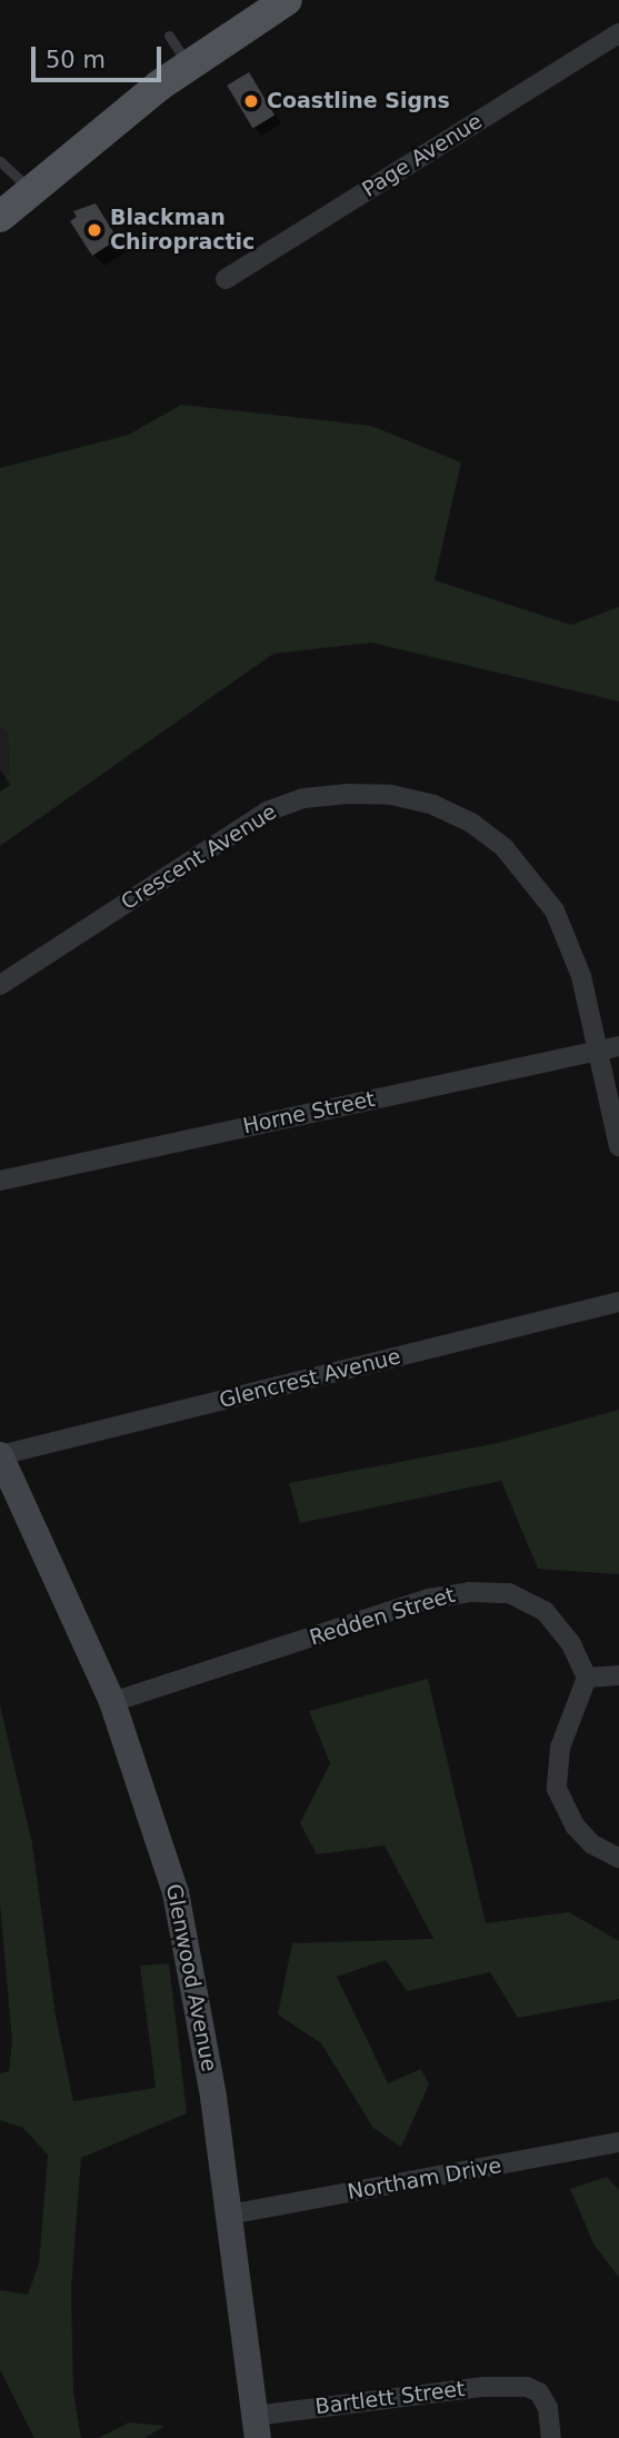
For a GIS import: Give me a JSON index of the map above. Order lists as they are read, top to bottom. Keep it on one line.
{"streets":{"street":["Page Avenue","Crescent Avenue","Horne Street","Glencrest Avenue","Redden Street","Glenwood Avenue","Northam Drive","Bartlett Street"]},"crossings":[["Crescent Avenue","Horne Street"],["Glencrest Avenue","Glenwood Avenue"],["Redden Street","Glenwood Avenue"],["Glenwood Avenue","Northam Drive"],["Glenwood Avenue","Bartlett Street"]],"places":["Coastline Signs","Blackman Chiropractic"],"scale_bar":"50 m"}
